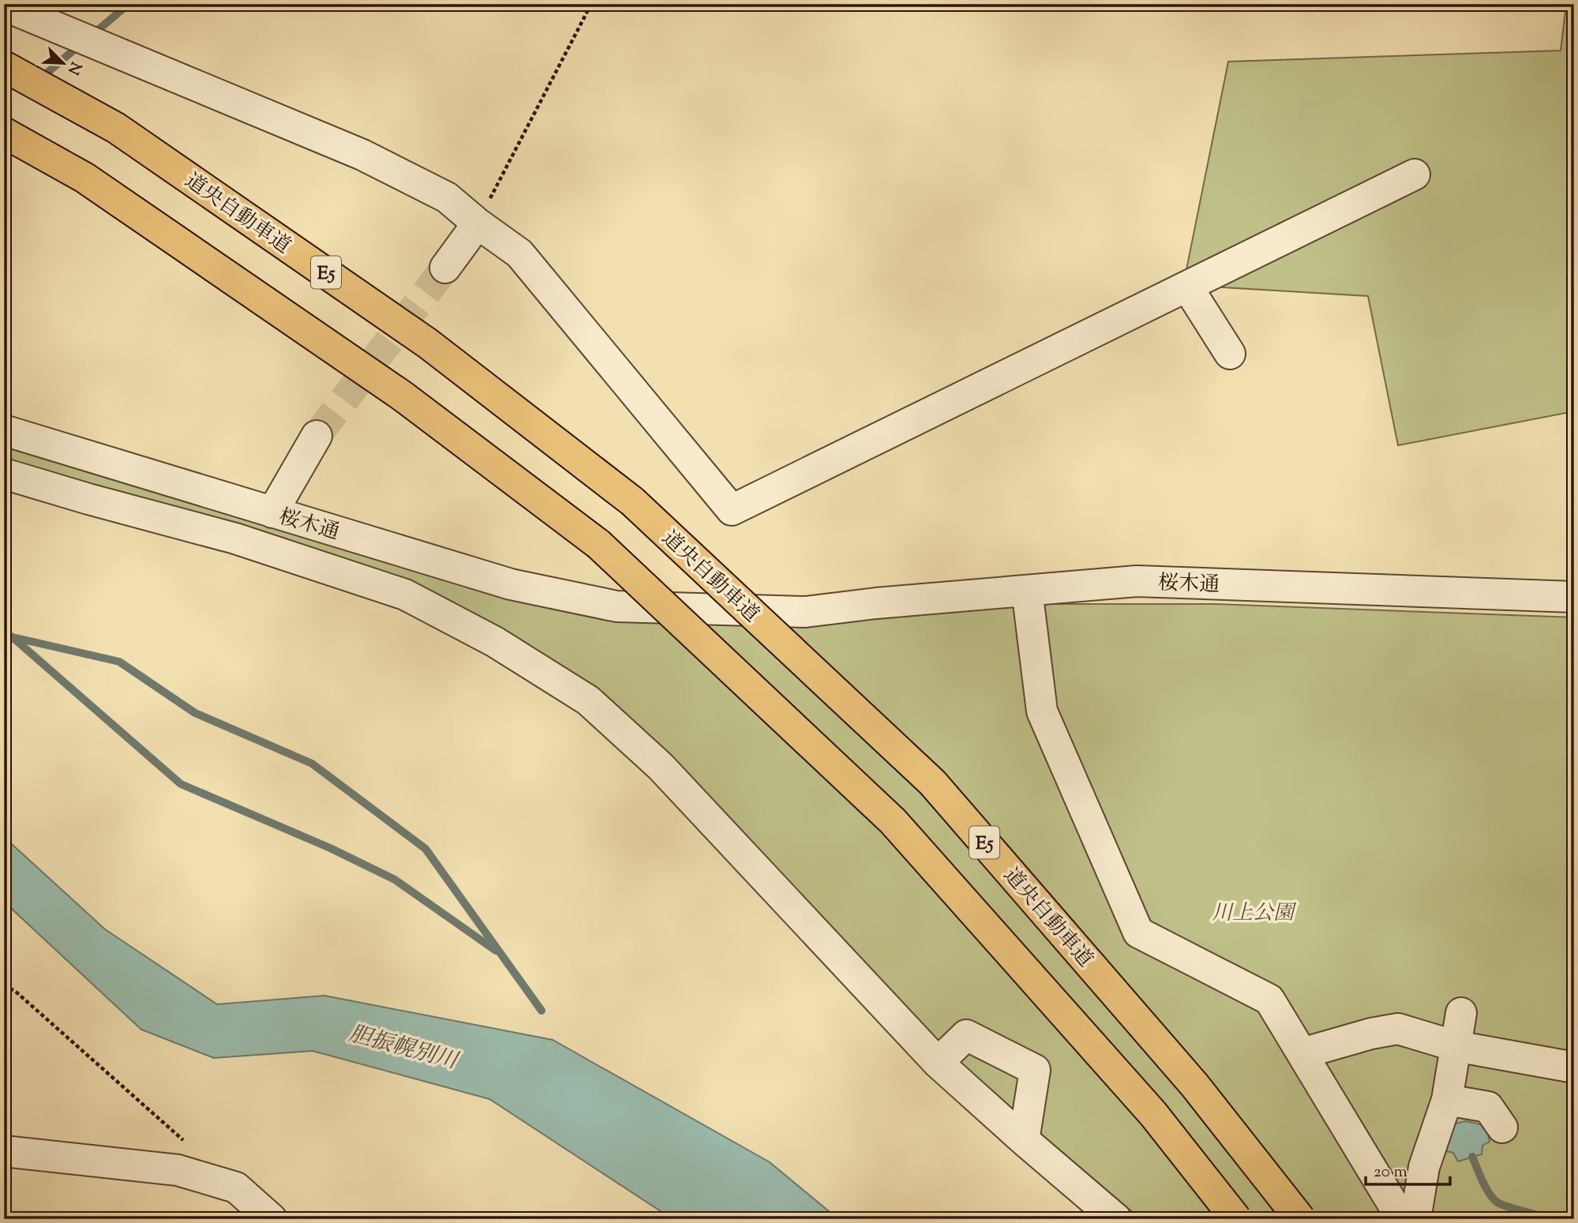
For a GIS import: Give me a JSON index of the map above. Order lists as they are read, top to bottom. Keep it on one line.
{"streets":{"highway":["道央自動車道","E5"],"street":["桜木通"]},"water":["胆振幌別川"],"parks":["川上公園"],"scale_bar":"20 m","north":"bottom right"}
